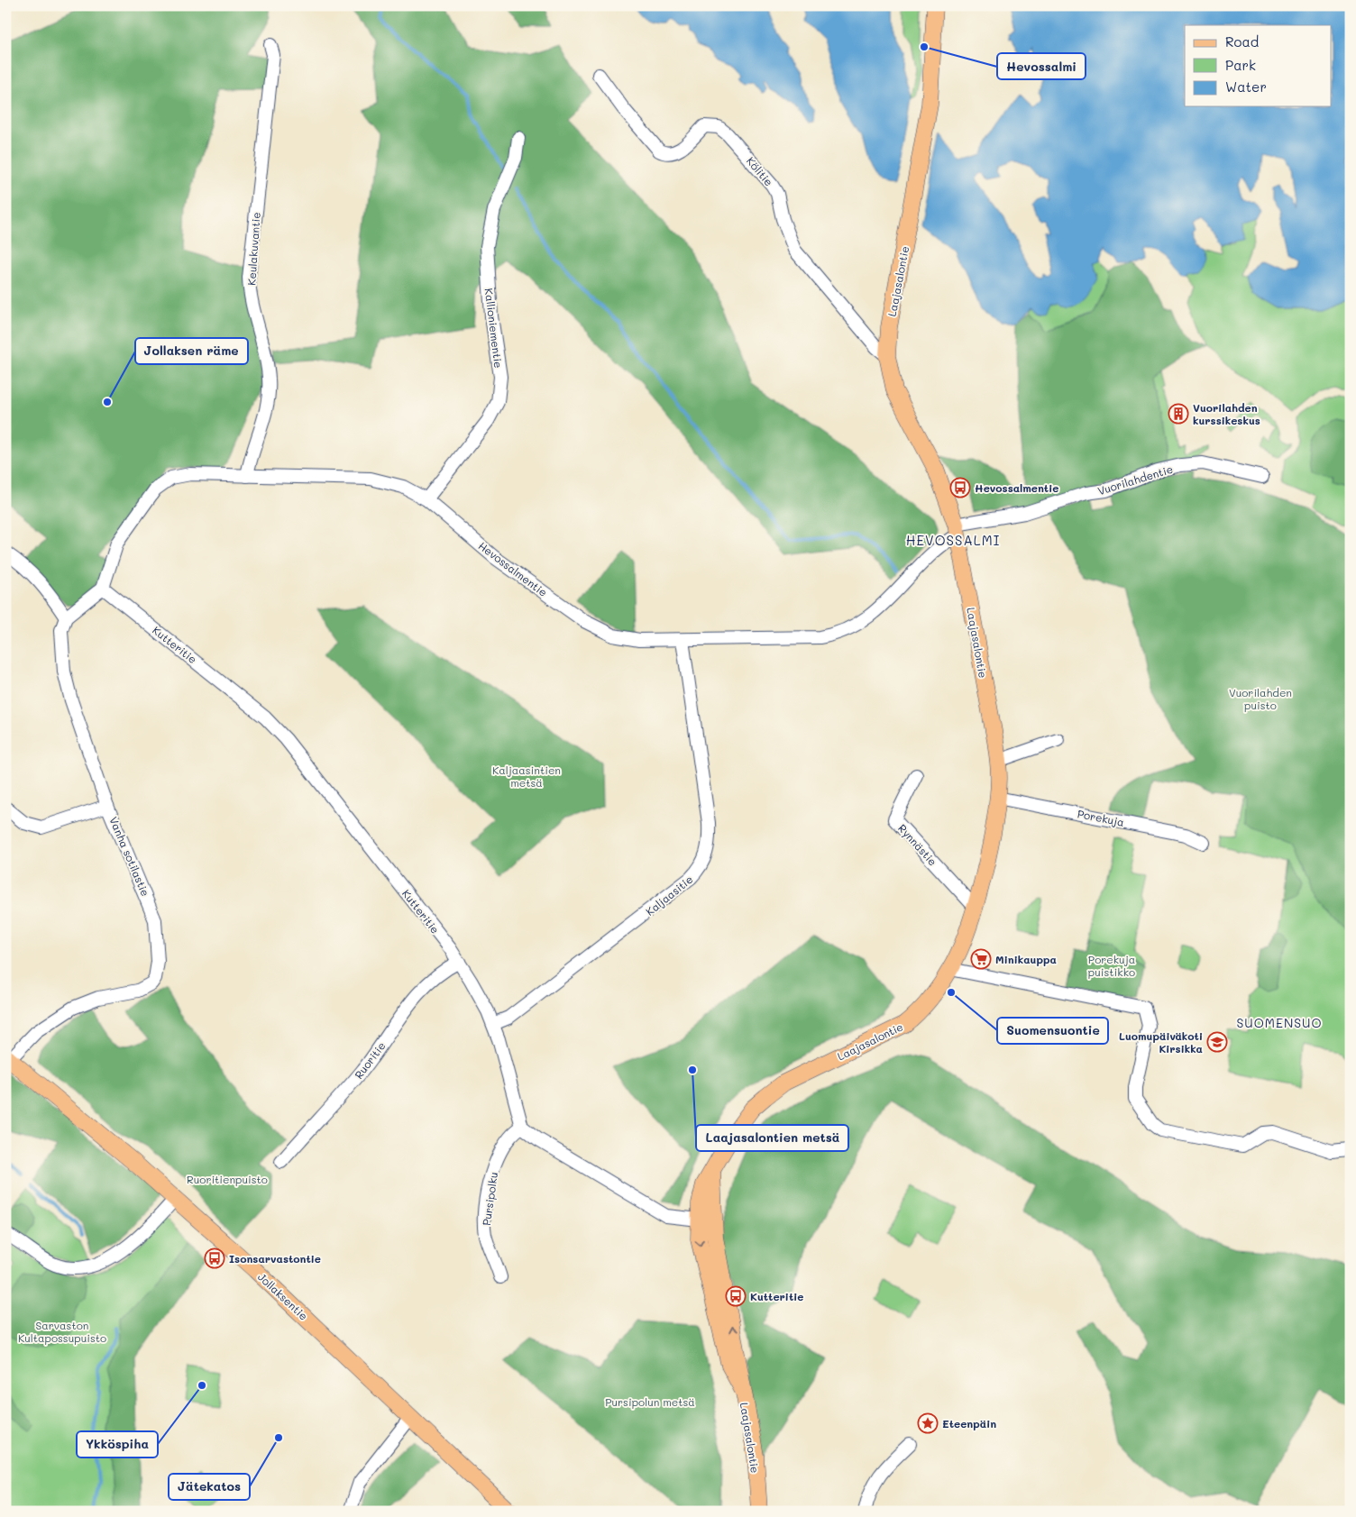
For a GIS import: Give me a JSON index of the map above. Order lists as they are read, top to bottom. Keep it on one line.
{"streets":{"main road":["Laajasalontie","Jollaksentie"],"street":["Kölitie","Keulakuvantie","Kallioniementie","Vuorilahdentie","Hevossalmentie","Kutteritie","Porekuja","Rynnästie","Vanha sotilastie","Kaljaasitie","Ruoritie","Pursipolku"]},"crossings":[["Kölitie","Laajasalontie"],["Keulakuvantie","Hevossalmentie"],["Laajasalontie","Vuorilahdentie"],["Laajasalontie","Hevossalmentie"],["Laajasalontie","Porekuja"],["Laajasalontie","Rynnästie"],["Kallioniementie","Hevossalmentie"],["Vuorilahdentie","Hevossalmentie"],["Hevossalmentie","Kutteritie"],["Hevossalmentie","Kaljaasitie"],["Kutteritie","Kaljaasitie"],["Kutteritie","Ruoritie"],["Kutteritie","Pursipolku"],["Vanha sotilastie","Jollaksentie"]],"districts":["HEVOSSALMI","SUOMENSUO"],"parks":["Vuorilahden puisto","Kaljaasintien metsä","Porekuja puistikko","Ruoritienpuisto","Sarvaston Kultapossupuisto","Pursipolun metsä"],"places":{"other":["Hevossalmi","Jollaksen räme","Suomensuontie","Laajasalontien metsä","Ykköspiha","Jätekatos"],"building":["Vuorilahden kurssikeskus"],"bus stop":["Hevossalmentie","Isonsarvastontie","Kutteritie"],"supermarket":["Minikauppa"],"school or university":["Luomupäiväkoti Kirsikka"],"place":["Eteenpäin"]},"legend":["Road","Park","Water"]}
